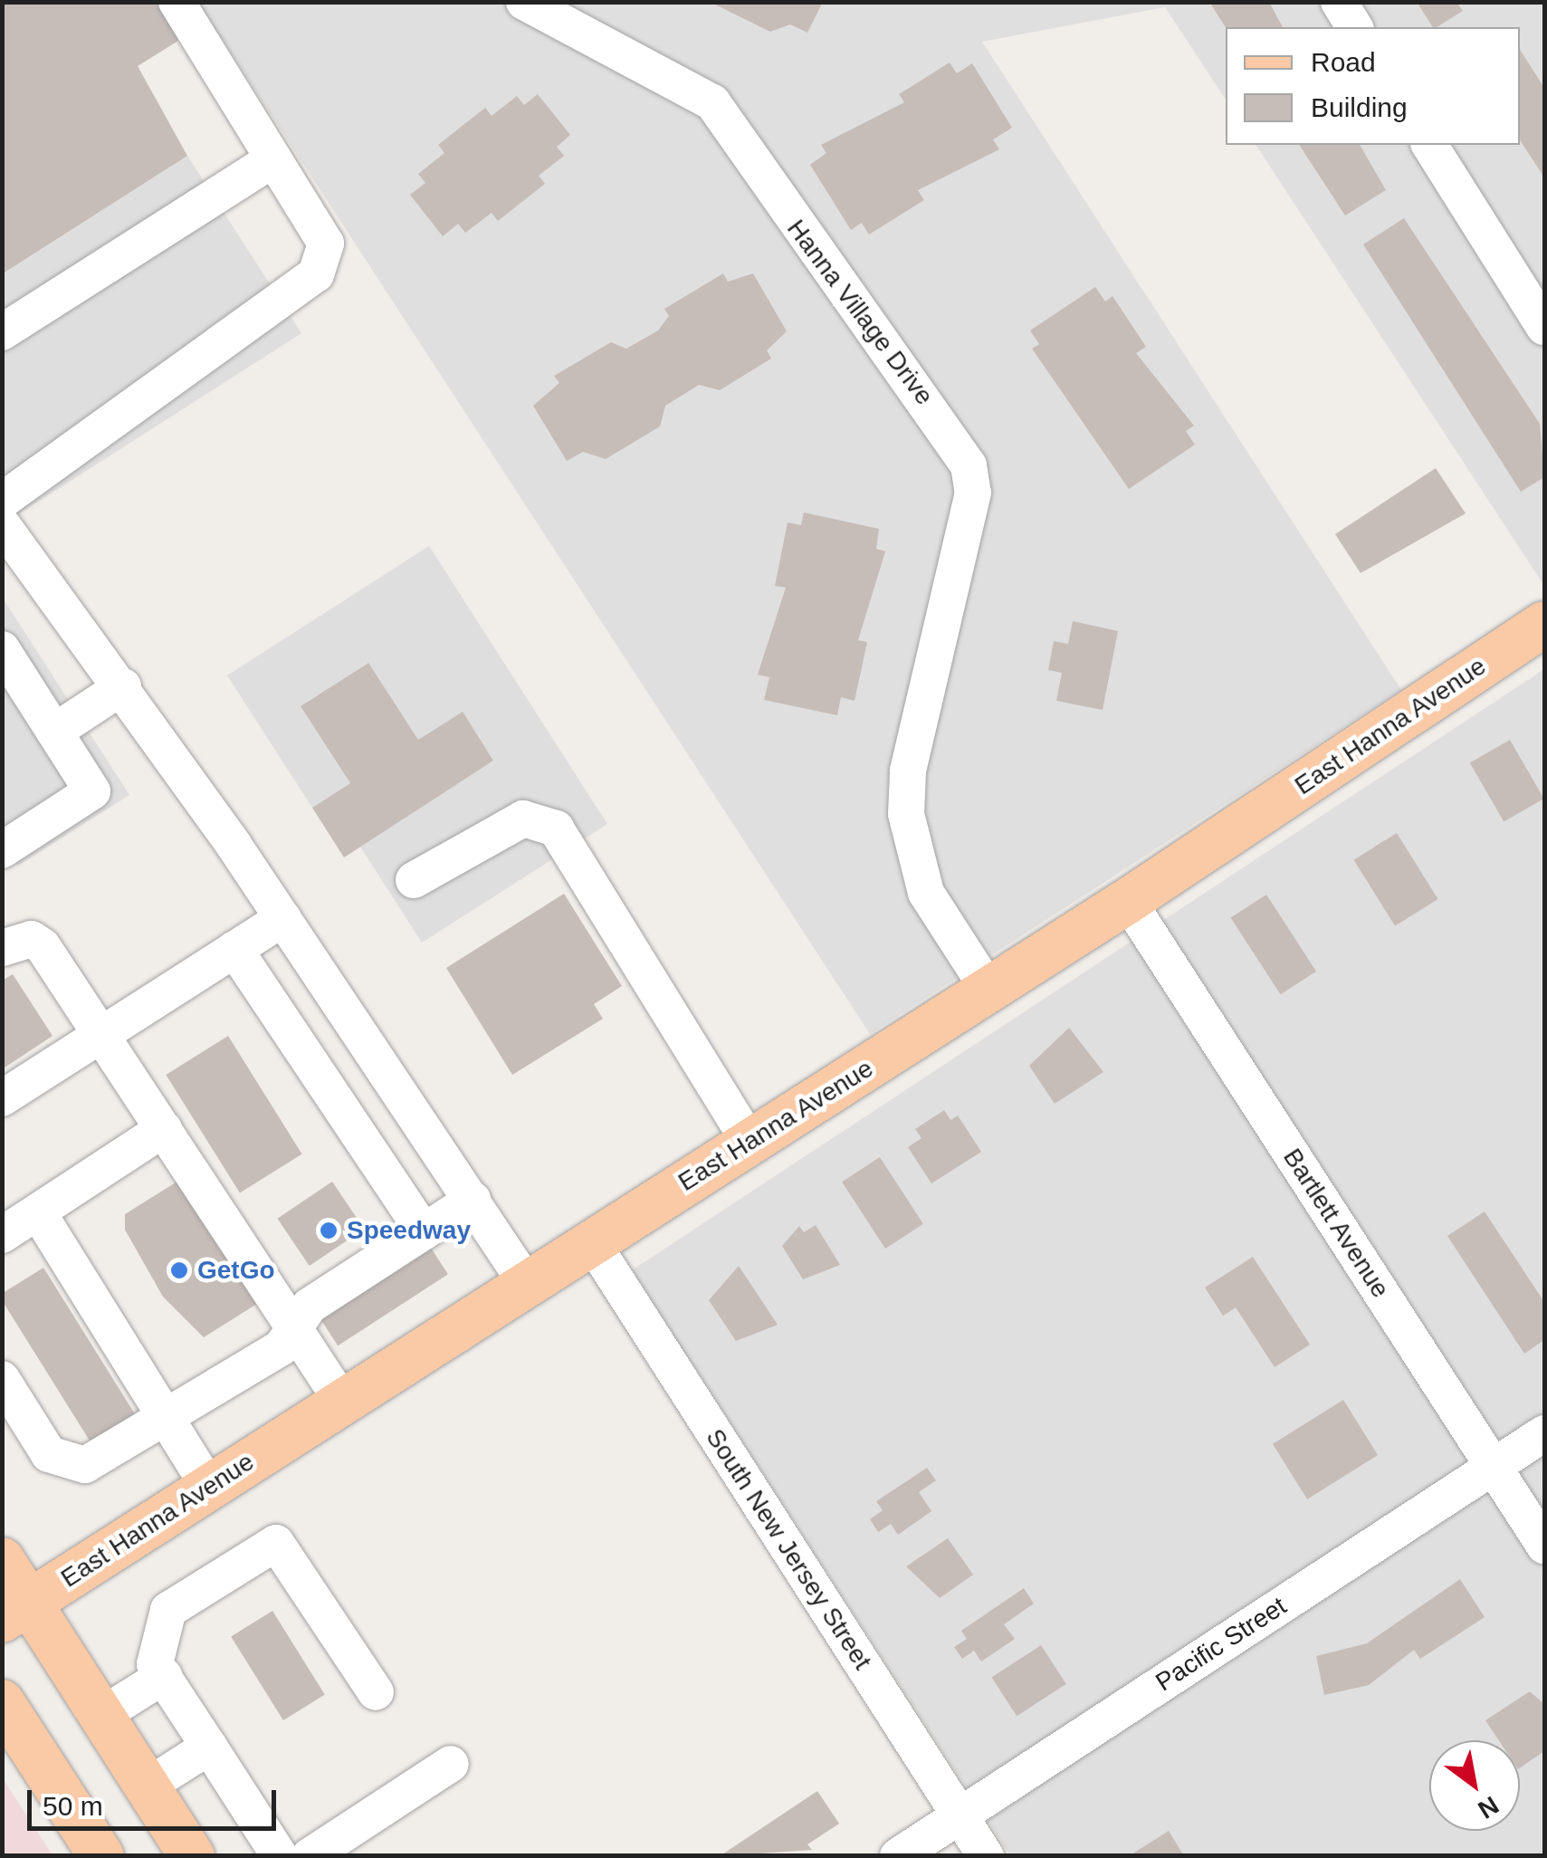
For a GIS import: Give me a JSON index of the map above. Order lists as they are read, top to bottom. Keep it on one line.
{"streets":{"main road":["East Hanna Avenue"],"street":["Hanna Village Drive","Bartlett Avenue","South New Jersey Street","Pacific Street"]},"crossings":[["Hanna Village Drive","East Hanna Avenue"],["East Hanna Avenue","Bartlett Avenue"],["East Hanna Avenue","South New Jersey Street"],["Bartlett Avenue","Pacific Street"],["South New Jersey Street","Pacific Street"]],"places":["Speedway","GetGo"],"legend":["Road","Building"],"scale_bar":"50 m","north":"bottom right"}
